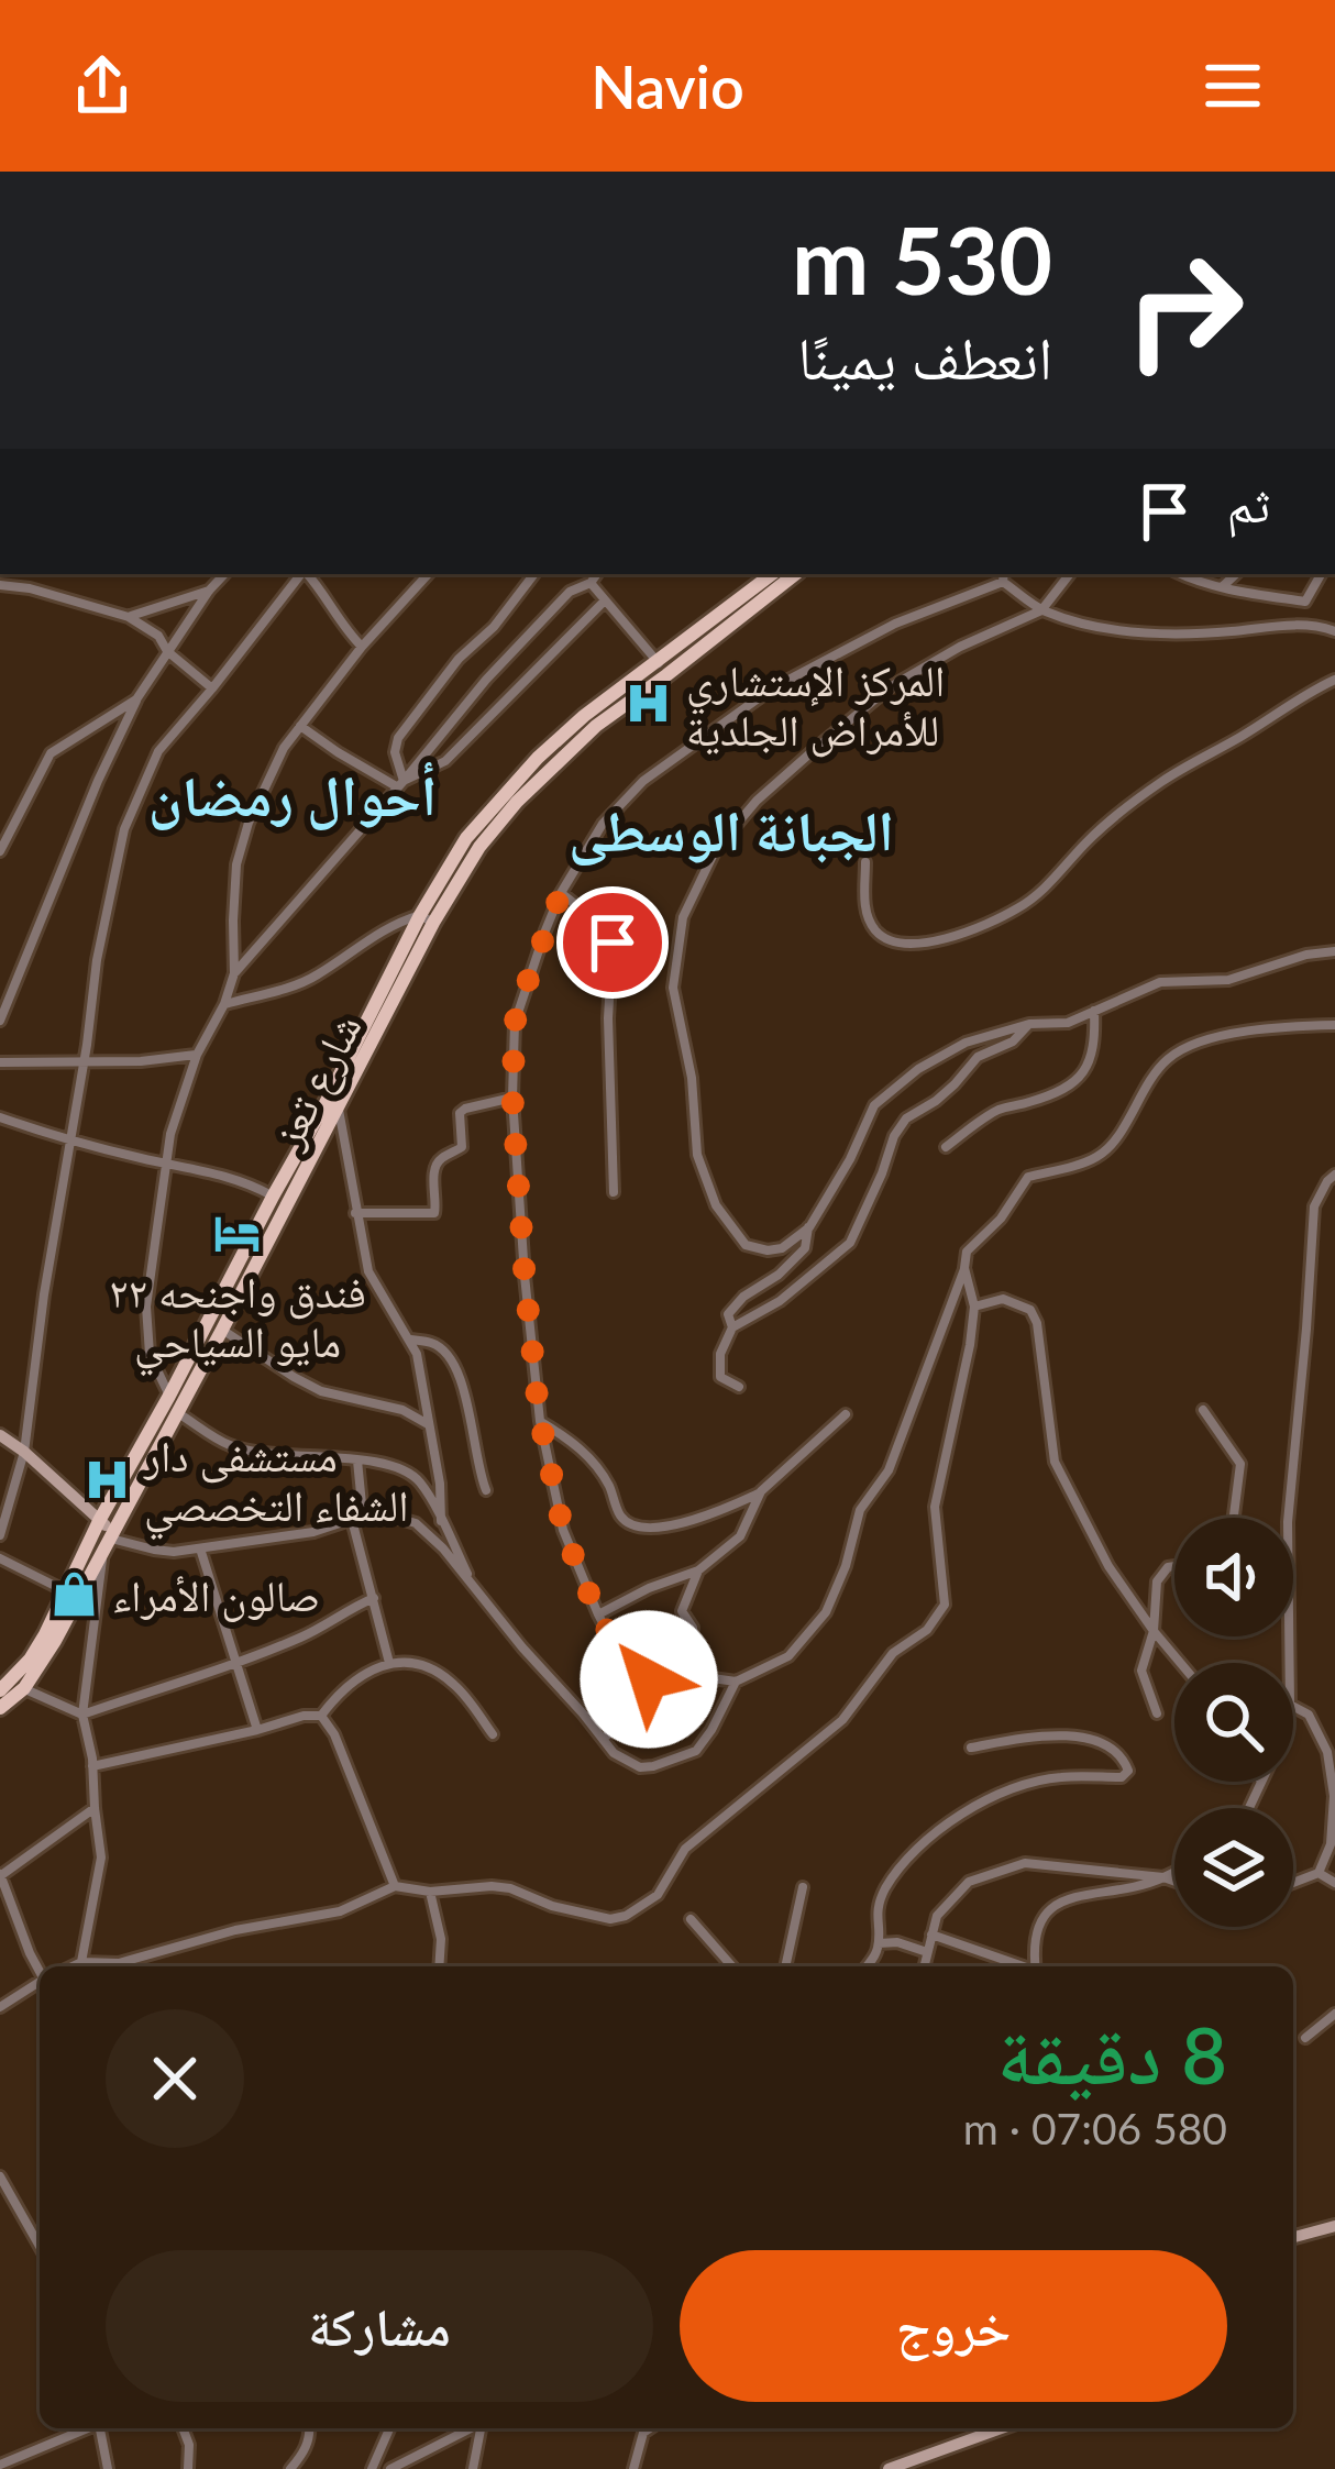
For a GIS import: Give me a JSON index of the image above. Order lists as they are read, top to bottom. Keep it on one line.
{"streets":{"main road":["شارع تعز"]},"districts":["أحوال رمضان","الجبانة الوسطى"],"places":{"hospital":["المركز الإستشاري للأمراض الجلدية","مستشفى دار الشفاء التخصصي"],"hotel":["فندق واجنحه ٢٢ مايو السياحي"],"shop":["صالون الأمراء"]},"page":{"header":"Navio","turn":["530 m","انعطف يمينًا"],"then":"ثم","heading":["8 دقيقة","580 m · 07:06"],"buttons":["خروج","مشاركة"]}}
